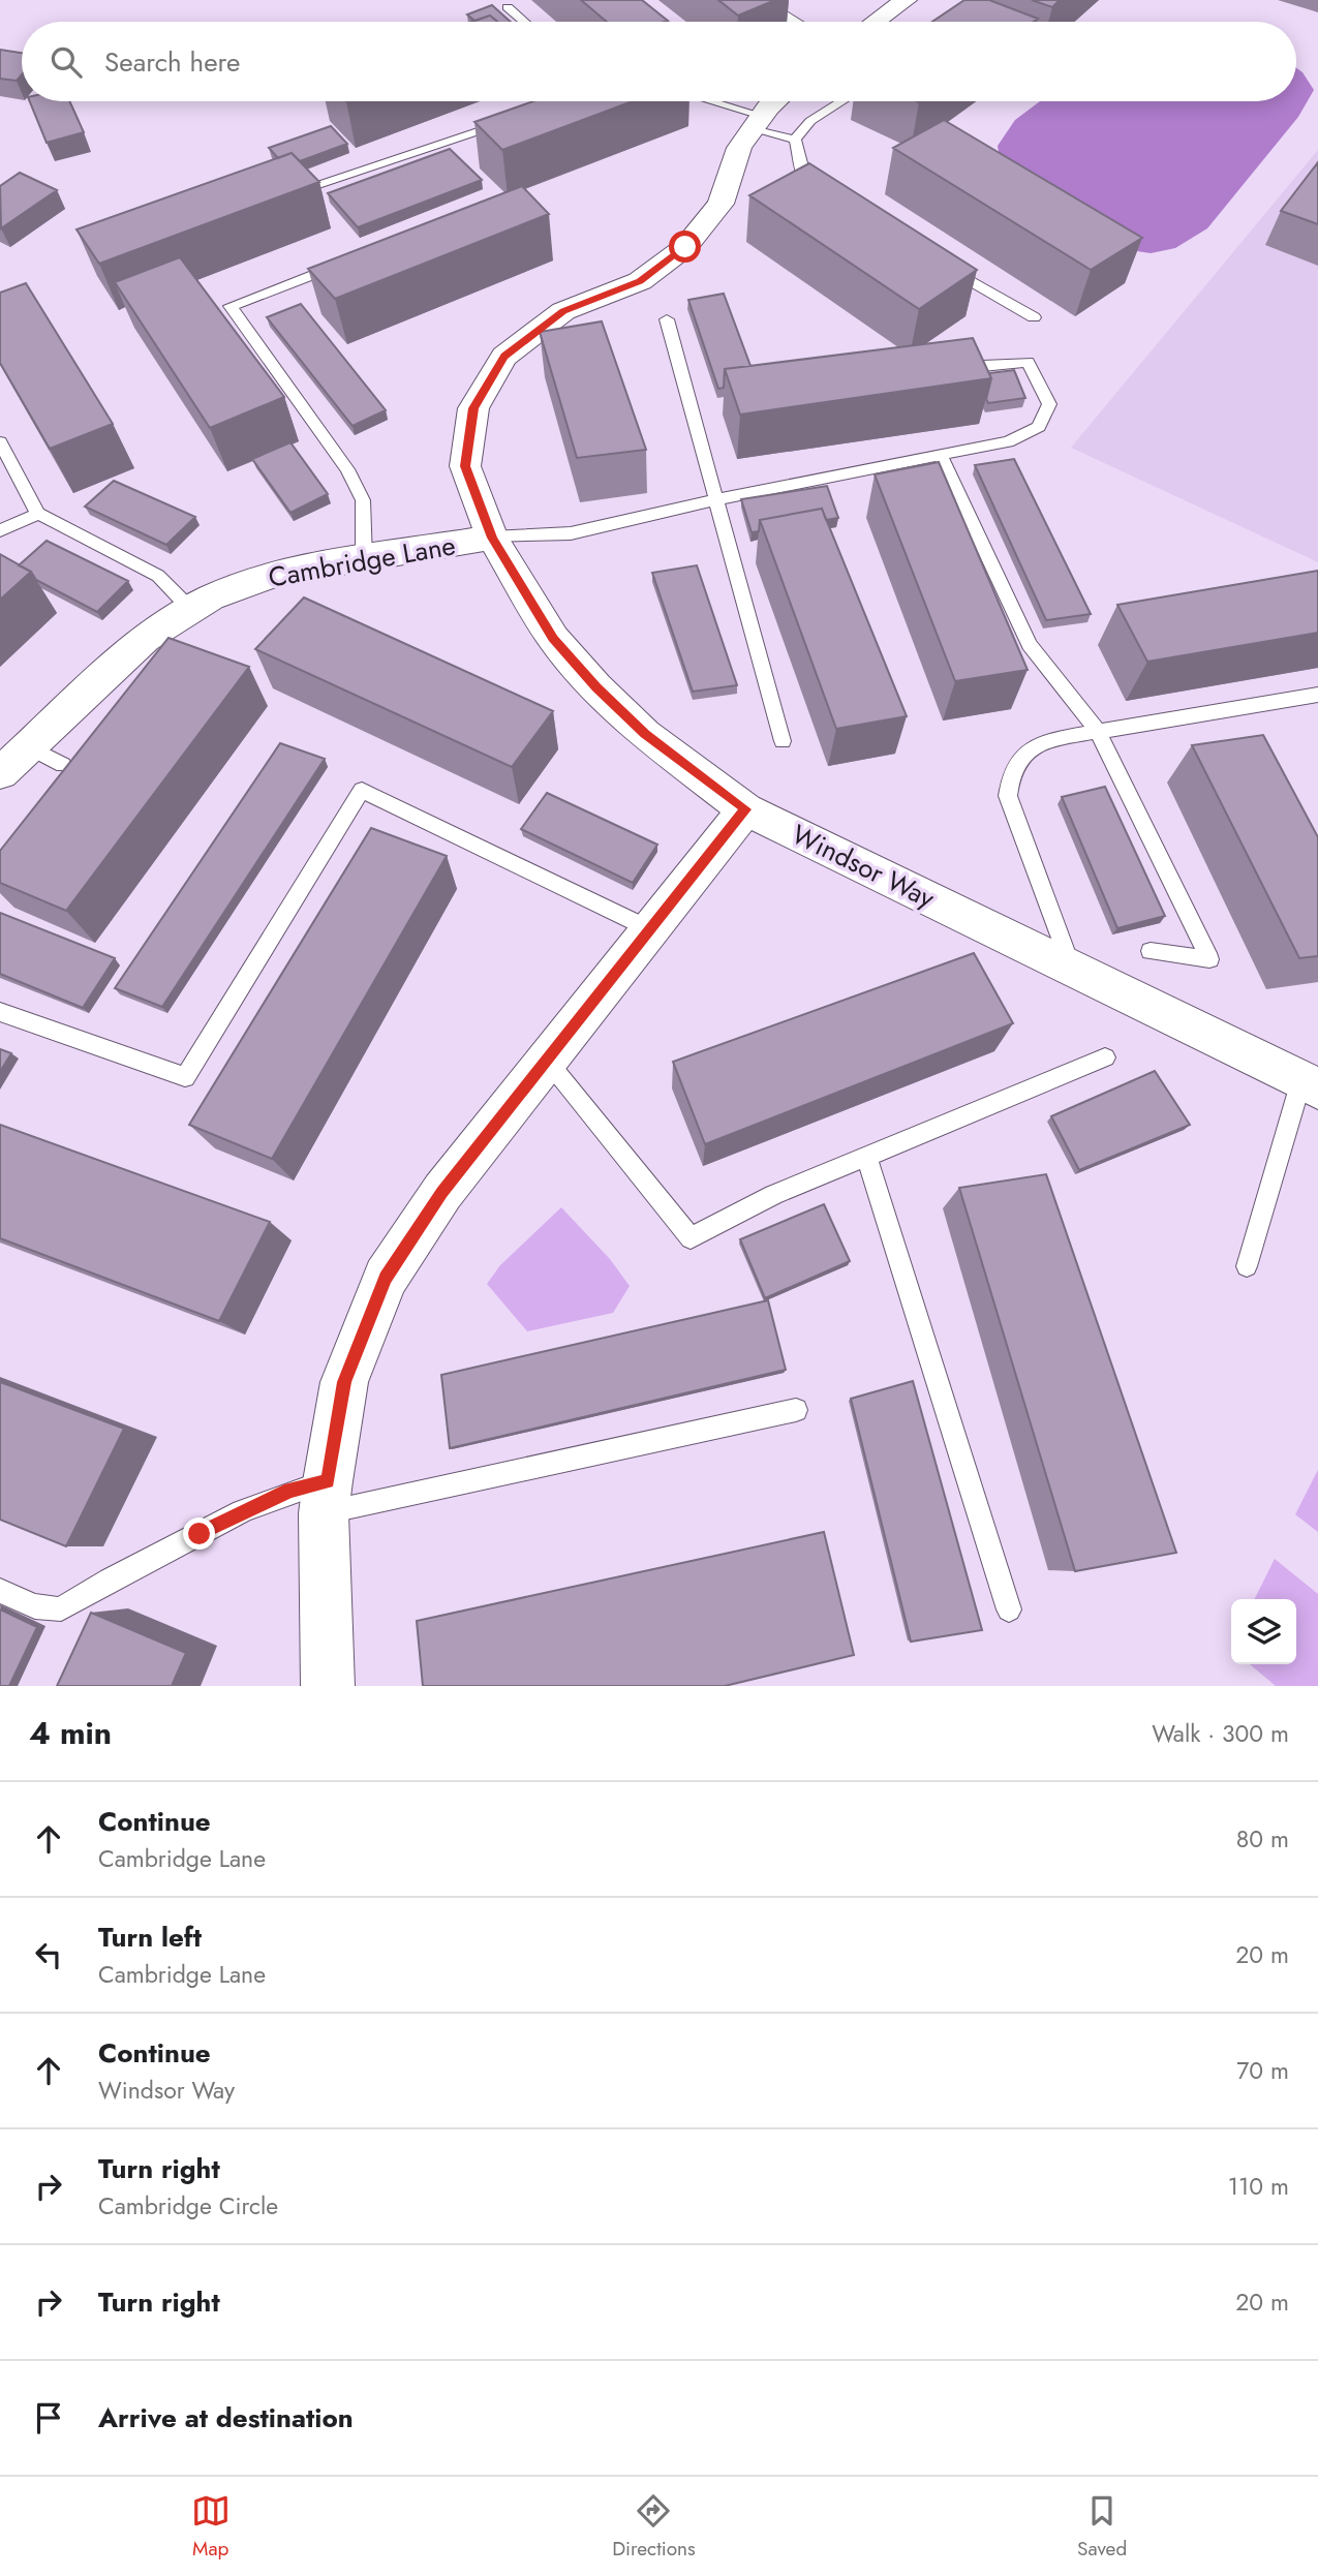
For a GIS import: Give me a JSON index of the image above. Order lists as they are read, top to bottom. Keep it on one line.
{"streets":{"street":["Cambridge Lane","Windsor Way"]},"crossings":[["Cambridge Lane","Windsor Way"]],"page":{"search":"Search here","heading":["4 min","Walk · 300 m"],"list":[["Continue","Cambridge Lane","80 m"],["Turn left","Cambridge Lane","20 m"],["Continue","Windsor Way","70 m"],["Turn right","Cambridge Circle","110 m"],["Turn right","20 m"],"Arrive at destination"],"nav":["Map","Directions","Saved"]}}
